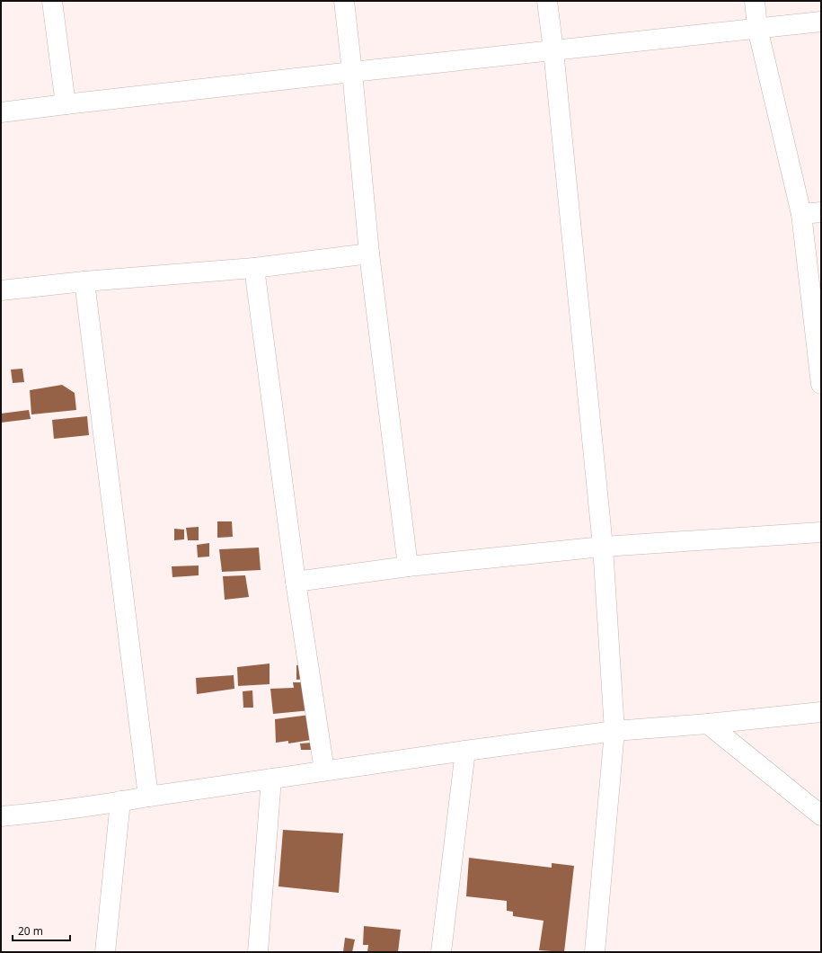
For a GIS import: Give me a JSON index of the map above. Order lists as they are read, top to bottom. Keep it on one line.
{"scale_bar":"20 m"}
